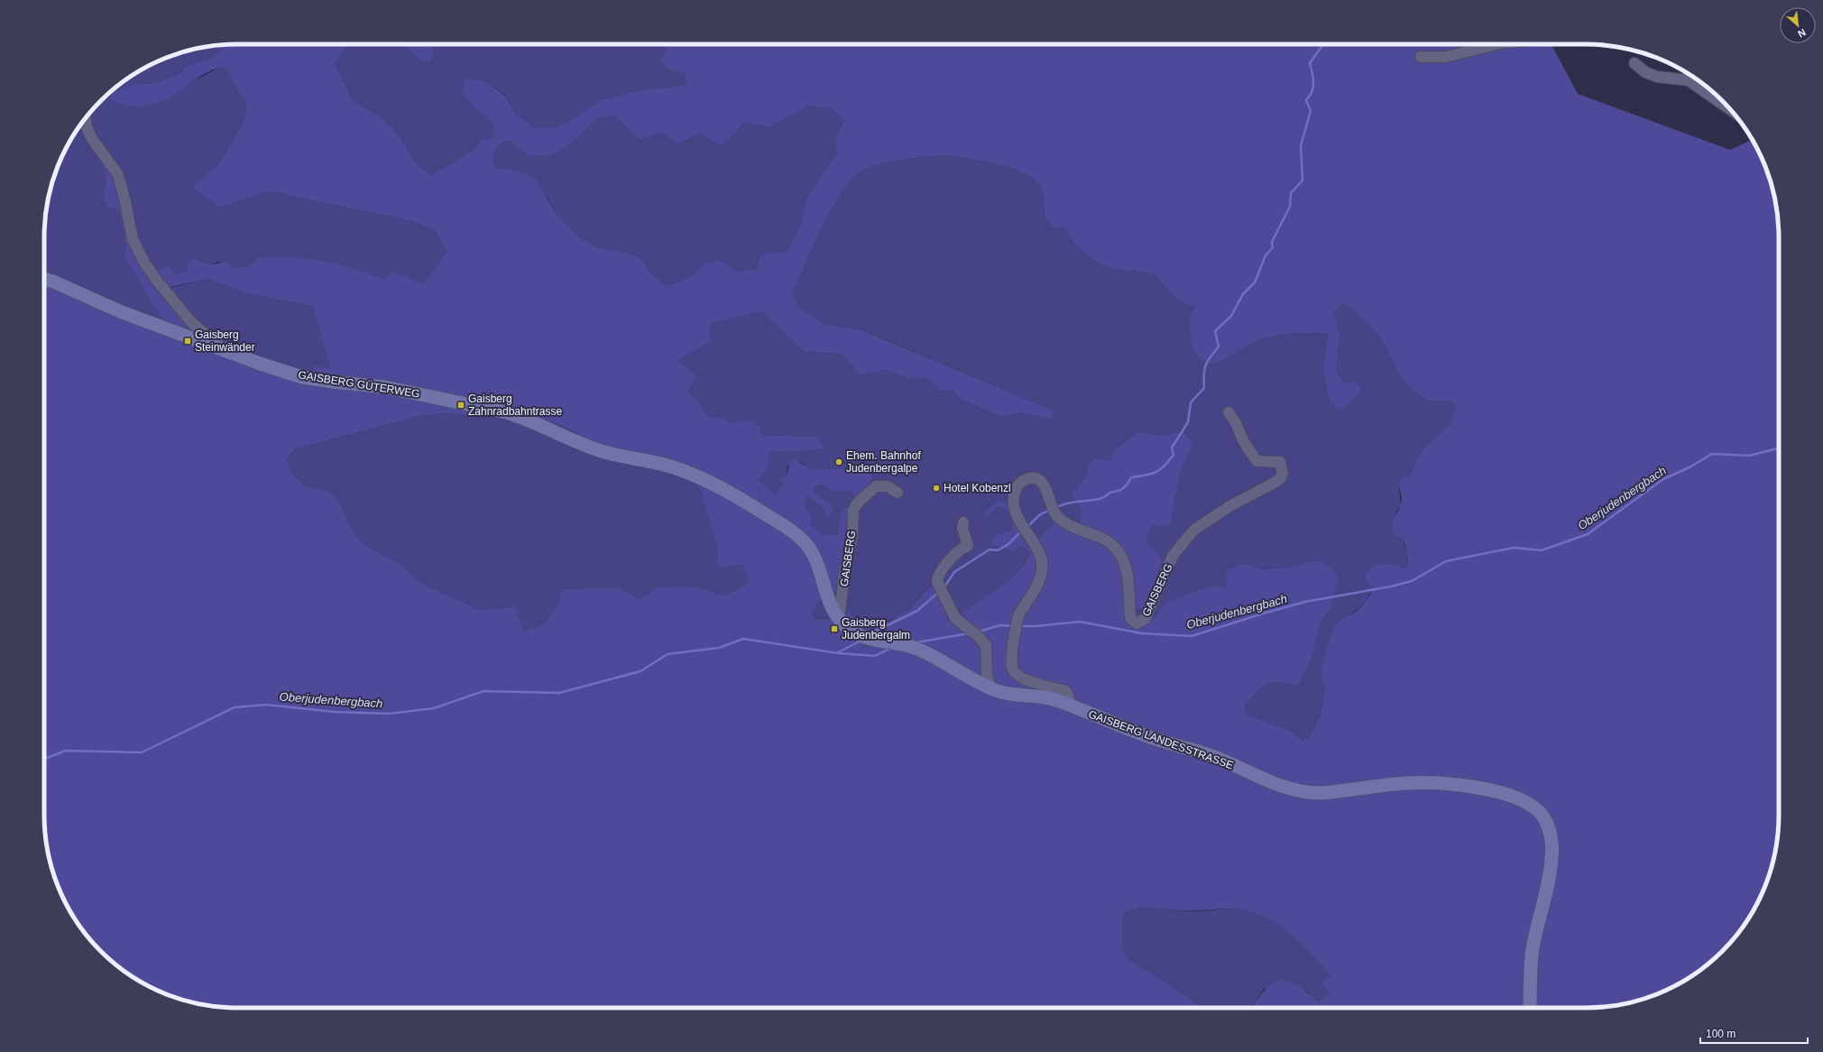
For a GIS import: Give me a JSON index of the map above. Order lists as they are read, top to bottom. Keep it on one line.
{"streets":{"main road":["GAISBERG GÜTERWEG","GAISBERG LANDESSTRASSE"],"street":["GAISBERG"]},"crossings":[["GAISBERG GÜTERWEG","GAISBERG"],["GAISBERG GÜTERWEG","GAISBERG LANDESSTRASSE"],["GAISBERG","GAISBERG LANDESSTRASSE"]],"water":["Oberjudenbergbach"],"places":{"transit":["Gaisberg Steinwänder","Gaisberg Zahnradbahntrasse","Gaisberg Judenbergalm"],"other":["Ehem. Bahnhof Judenbergalpe","Hotel Kobenzl"]},"scale_bar":"100 m","north":"bottom right"}
